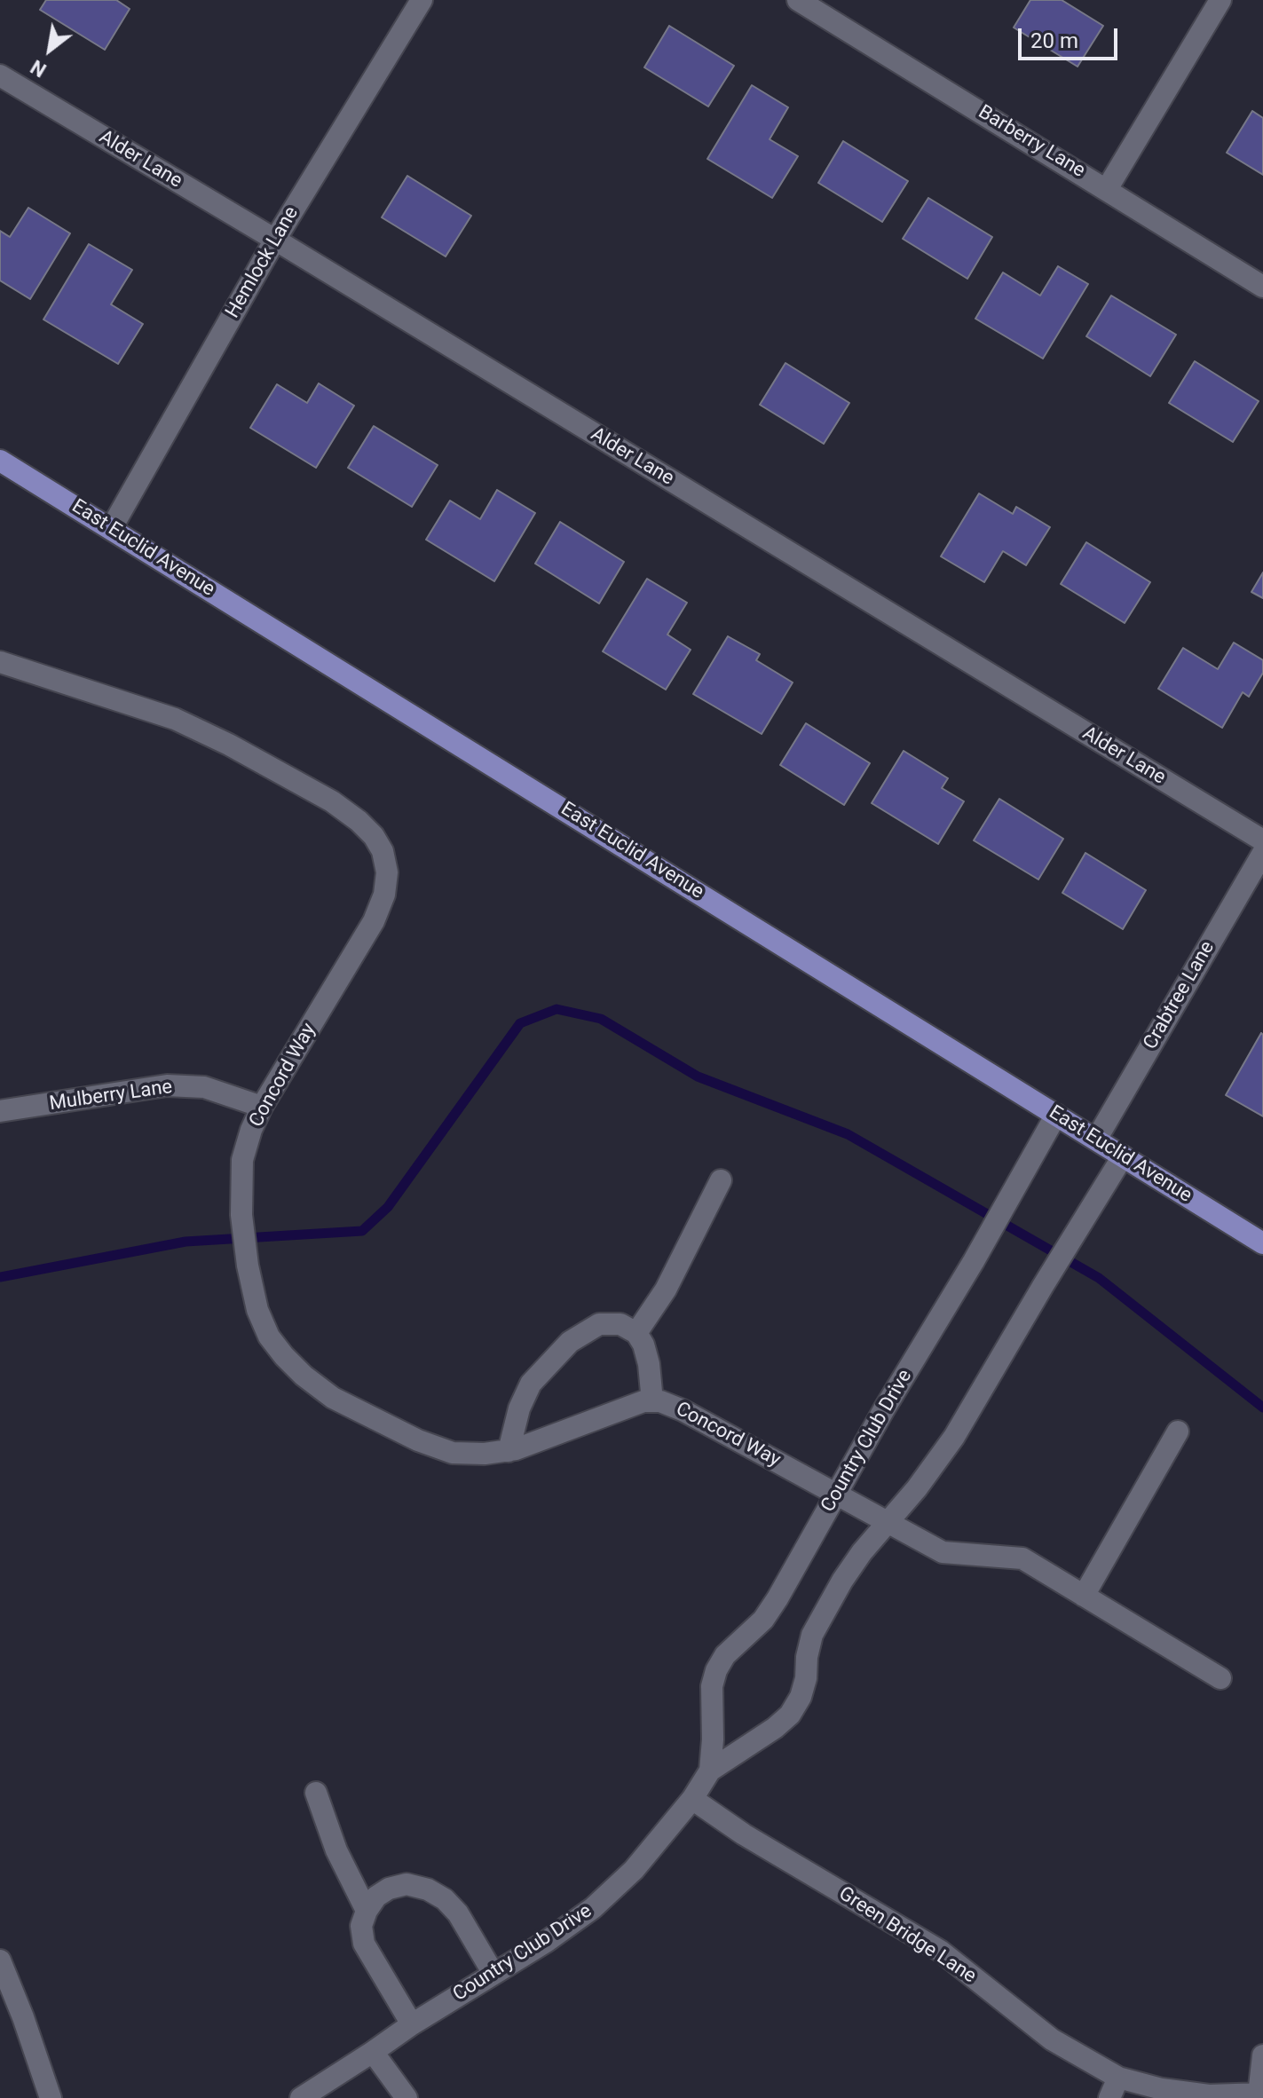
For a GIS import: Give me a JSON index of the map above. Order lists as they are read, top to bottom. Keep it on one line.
{"streets":{"main road":["East Euclid Avenue"],"street":["Barberry Lane","Alder Lane","Hemlock Lane","Crabtree Lane","Concord Way","Mulberry Lane","Country Club Drive","Green Bridge Lane"]},"crossings":[["Alder Lane","Hemlock Lane"],["Hemlock Lane","East Euclid Avenue"],["East Euclid Avenue","Crabtree Lane"],["East Euclid Avenue","Country Club Drive"],["Concord Way","Mulberry Lane"],["Concord Way","Country Club Drive"],["Country Club Drive","Green Bridge Lane"]],"scale_bar":"20 m","north":"bottom left"}
